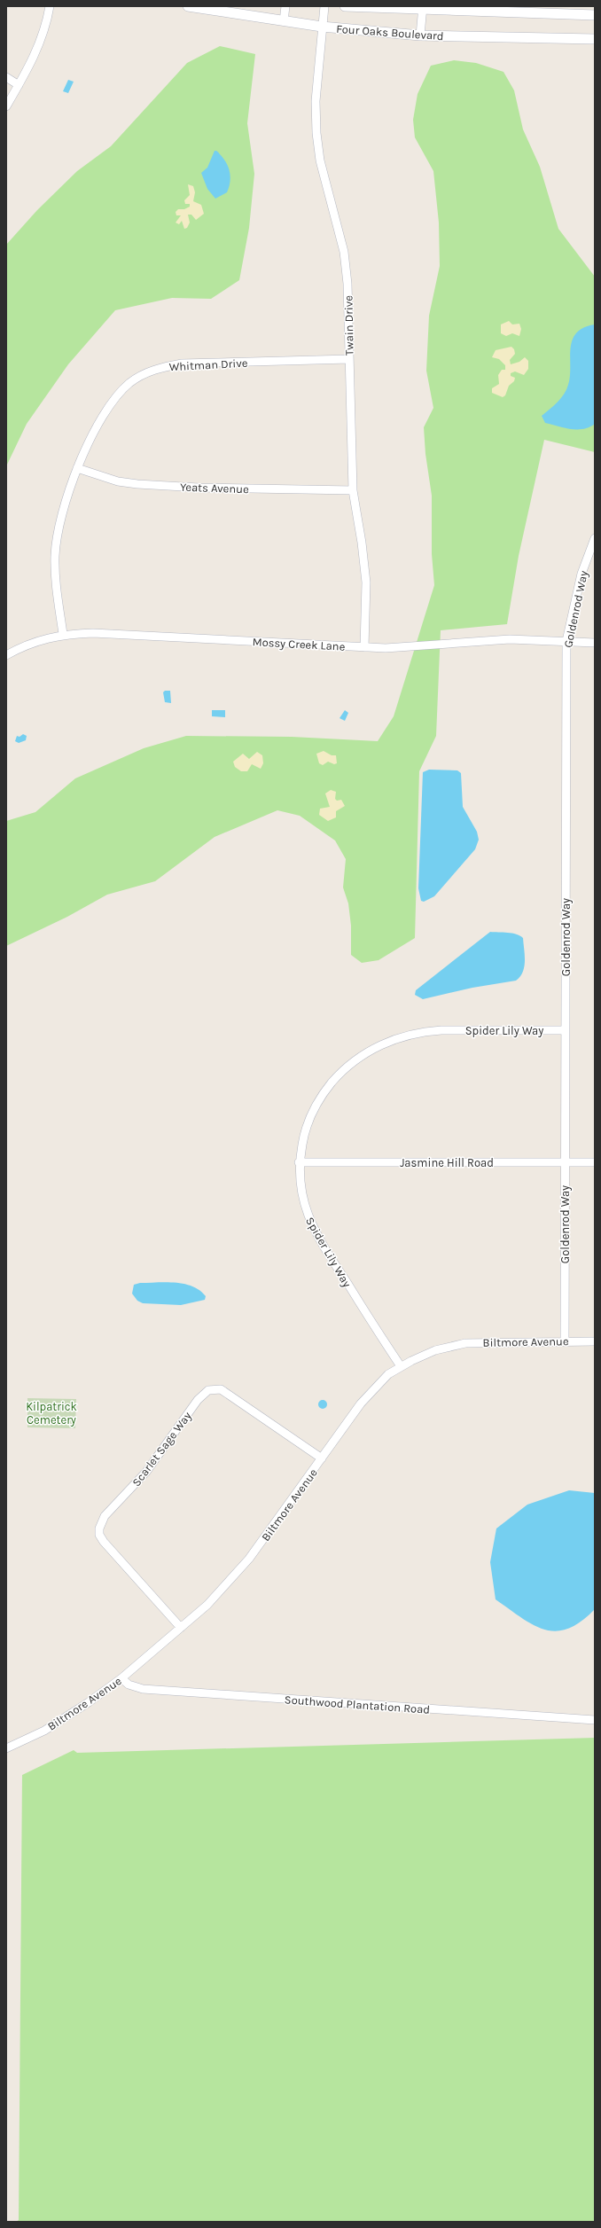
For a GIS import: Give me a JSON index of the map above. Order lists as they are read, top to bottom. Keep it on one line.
{"streets":{"street":["Four Oaks Boulevard","Twain Drive","Whitman Drive","Yeats Avenue","Goldenrod Way","Mossy Creek Lane","Spider Lily Way","Jasmine Hill Road","Biltmore Avenue","Scarlet Sage Way","Southwood Plantation Road"]},"crossings":[["Four Oaks Boulevard","Twain Drive"],["Twain Drive","Whitman Drive"],["Twain Drive","Yeats Avenue"],["Twain Drive","Mossy Creek Lane"],["Whitman Drive","Yeats Avenue"],["Whitman Drive","Mossy Creek Lane"],["Goldenrod Way","Mossy Creek Lane"],["Goldenrod Way","Spider Lily Way"],["Goldenrod Way","Jasmine Hill Road"],["Goldenrod Way","Biltmore Avenue"],["Spider Lily Way","Jasmine Hill Road"],["Spider Lily Way","Biltmore Avenue"],["Biltmore Avenue","Scarlet Sage Way"],["Biltmore Avenue","Southwood Plantation Road"]],"parks":["Kilpatrick Cemetery"]}
